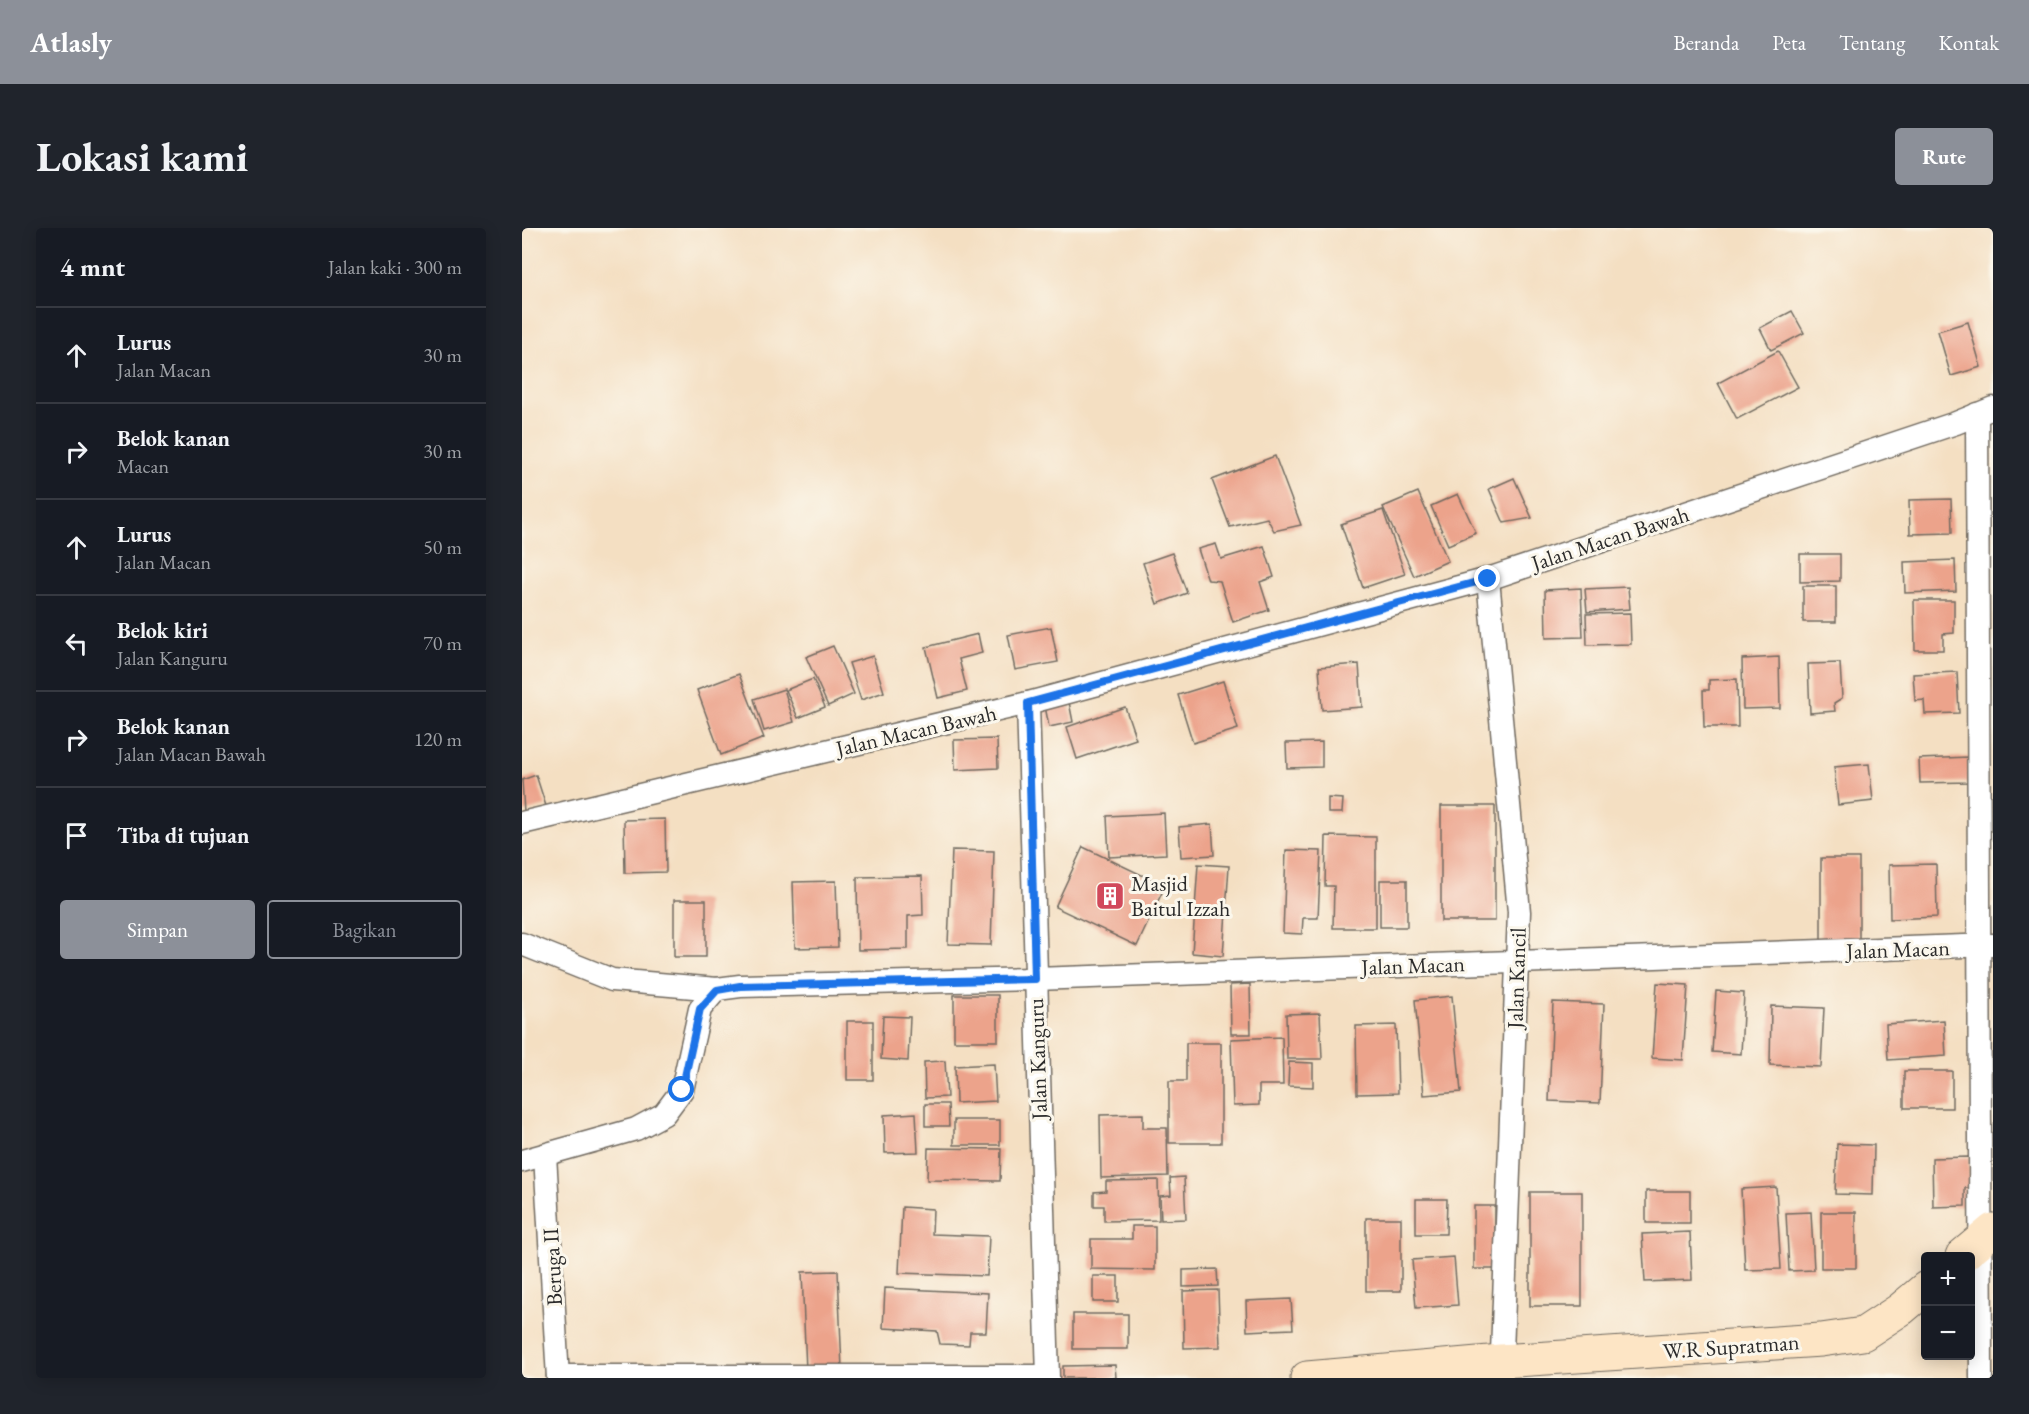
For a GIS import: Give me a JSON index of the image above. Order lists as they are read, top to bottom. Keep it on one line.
{"streets":{"street":["Jalan Macan Bawah","Jalan Macan","Jalan Kancil","Jalan Kanguru","Beruga II","W.R Supratman"]},"crossings":[["Jalan Macan Bawah","Jalan Kancil"],["Jalan Macan Bawah","Jalan Kanguru"],["Jalan Macan","Jalan Kancil"],["Jalan Macan","Jalan Kanguru"],["Jalan Kancil","W.R Supratman"]],"places":{"building":["Masjid Baitul Izzah"]},"page":{"header":"Atlasly","nav":["Beranda","Peta","Tentang","Kontak"],"buttons":["Rute",["Simpan","Bagikan"]],"title":"Lokasi kami","heading":["4 mnt","Jalan kaki · 300 m"],"list":[["Lurus","Jalan Macan","30 m"],["Belok kanan","Macan","30 m"],["Lurus","Jalan Macan","50 m"],["Belok kiri","Jalan Kanguru","70 m"],["Belok kanan","Jalan Macan Bawah","120 m"],"Tiba di tujuan"],"map_buttons":["+","−"]}}
